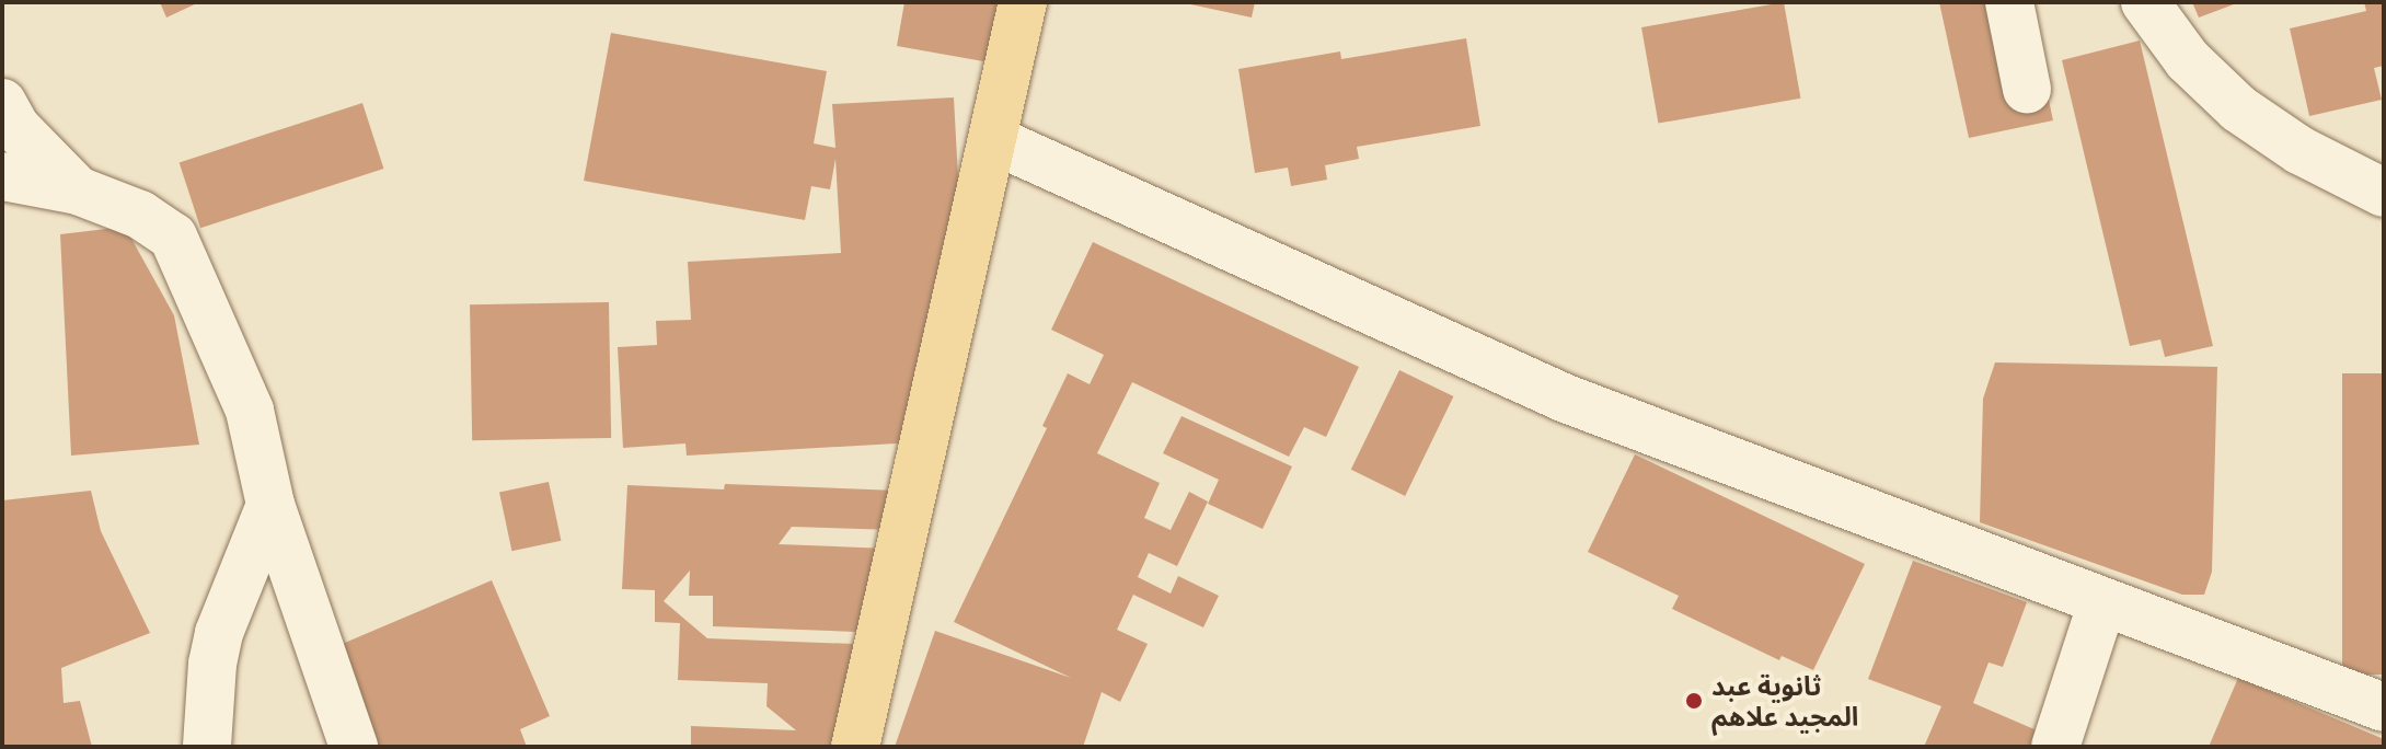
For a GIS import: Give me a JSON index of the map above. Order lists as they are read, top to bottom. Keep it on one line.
{"places":["ثانوية عبد المجيد علاهم"]}
